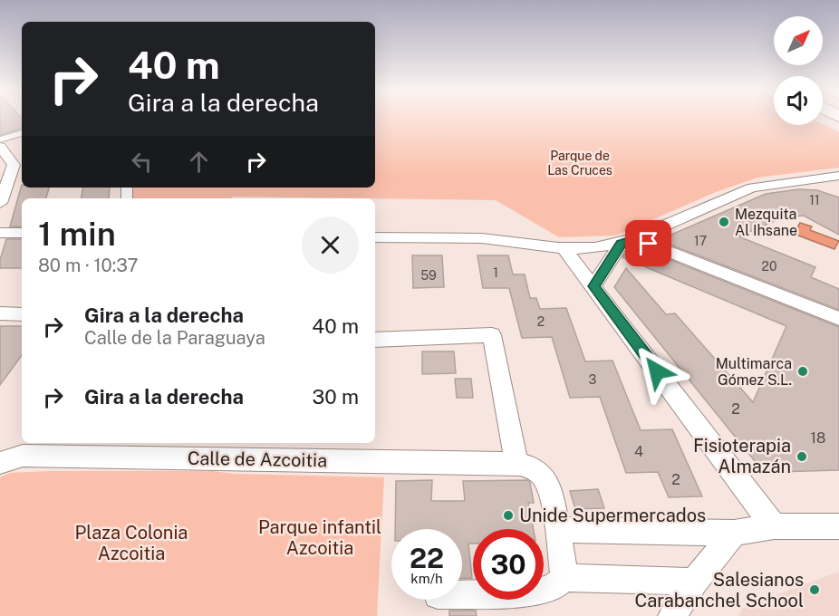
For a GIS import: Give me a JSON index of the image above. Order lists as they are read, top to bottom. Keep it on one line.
{"streets":{"street":["Calle de Azcoitia"]},"parks":["Parque de Las Cruces","Parque infantil Azcoitia","Plaza Colonia Azcoitia"],"places":["Mezquita Al Ihsane","Multimarca Gómez S.L.","Fisioterapia Almazán","Unide Supermercados","Salesianos Carabanchel School"],"house_numbers":["11","17","20","1","59","2","3","2","18","4","2"],"north":"top right","page":{"turn":["40 m","Gira a la derecha"],"heading":["1 min","80 m · 10:37"],"list":[{"name":"Gira a la derecha","note":"Calle de la Paraguaya","value":"40 m"},{"name":"Gira a la derecha","value":"30 m"}],"speed":"22 km/h","limit":"30"}}
